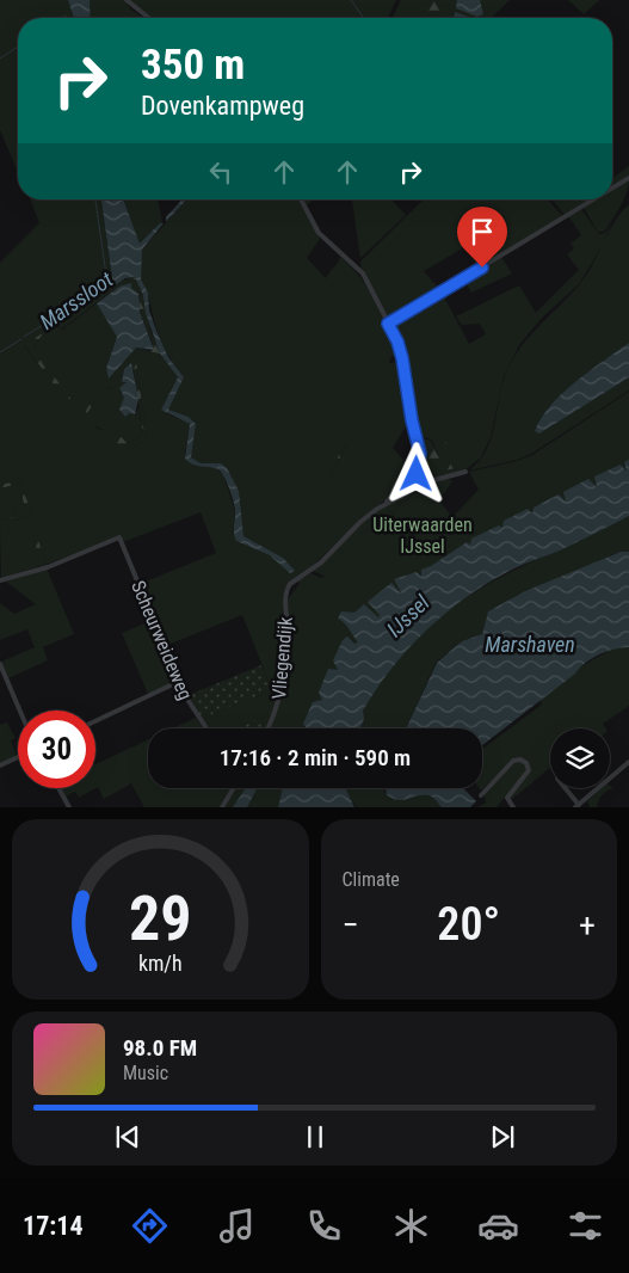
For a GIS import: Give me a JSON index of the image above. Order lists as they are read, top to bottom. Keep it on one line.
{"streets":{"street":["Scheurweideweg","Vliegendijk"]},"water":["Marssloot","IJssel","Marshaven"],"parks":["Uiterwaarden IJssel"],"page":{"turn":["350 m","Dovenkampweg"],"limit":"30","trip":"17:16 · 2 min · 590 m","tile":"Climate","heat":["−","20°","+"],"song":["98.0 FM","Music"],"tabs":"17:14","gauge":["29","km/h"]}}
